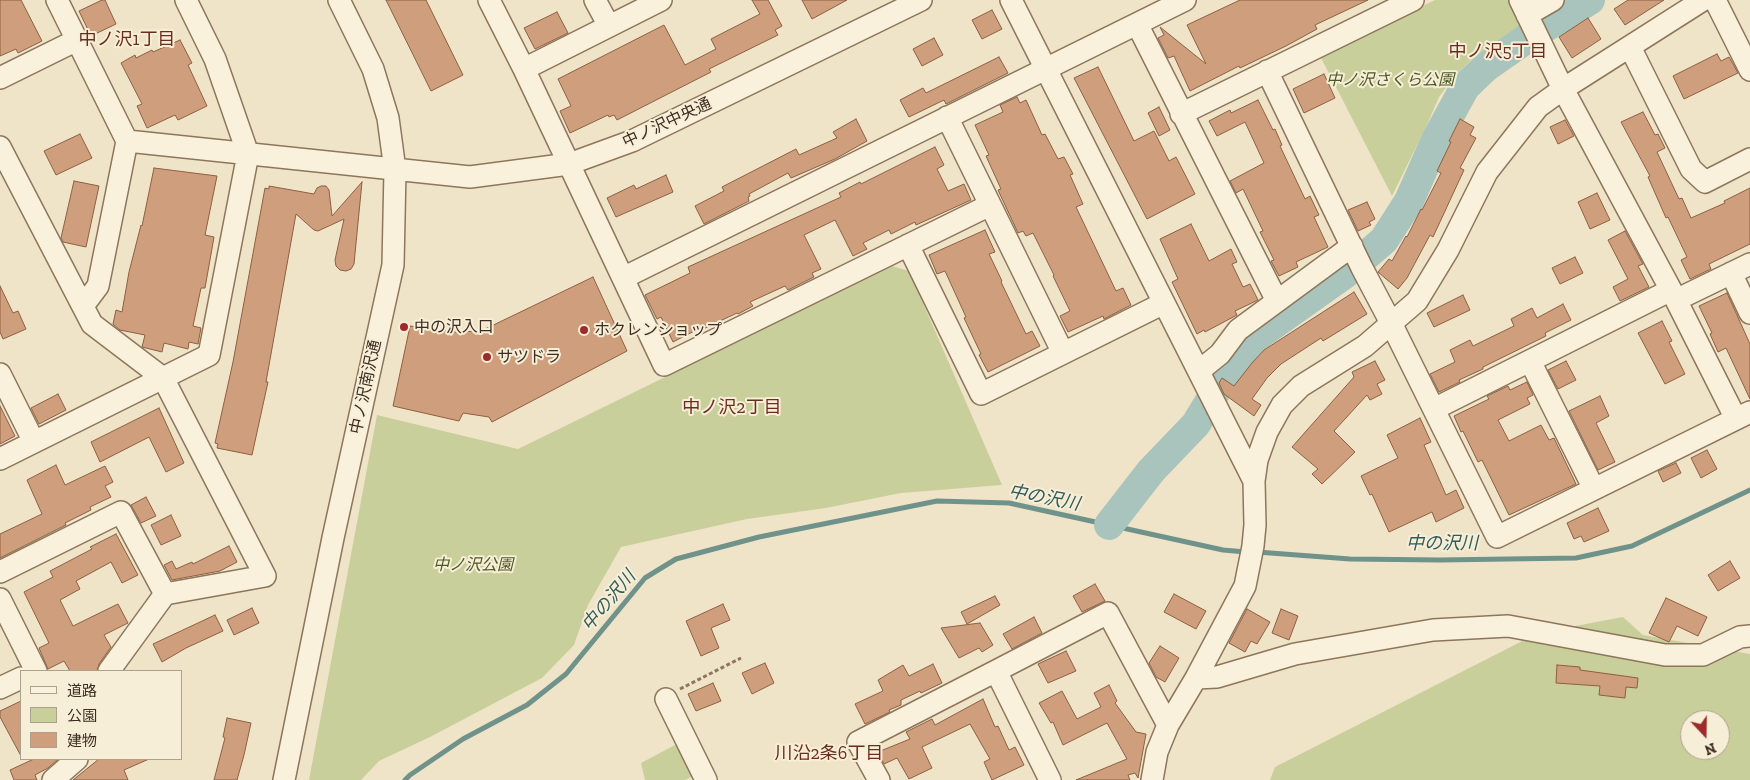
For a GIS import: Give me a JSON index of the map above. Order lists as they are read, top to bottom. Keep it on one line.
{"streets":{"street":["中ノ沢中央通","中ノ沢南沢通"]},"crossings":[["中ノ沢中央通","中ノ沢南沢通"]],"districts":["中ノ沢1丁目","中ノ沢5丁目","中ノ沢2丁目","川沿2条6丁目"],"water":["中の沢川"],"parks":["中ノ沢さくら公園","中ノ沢公園"],"places":["中の沢入口","ホクレンショップ","サツドラ"],"legend":["道路","公園","建物"],"north":"bottom"}
